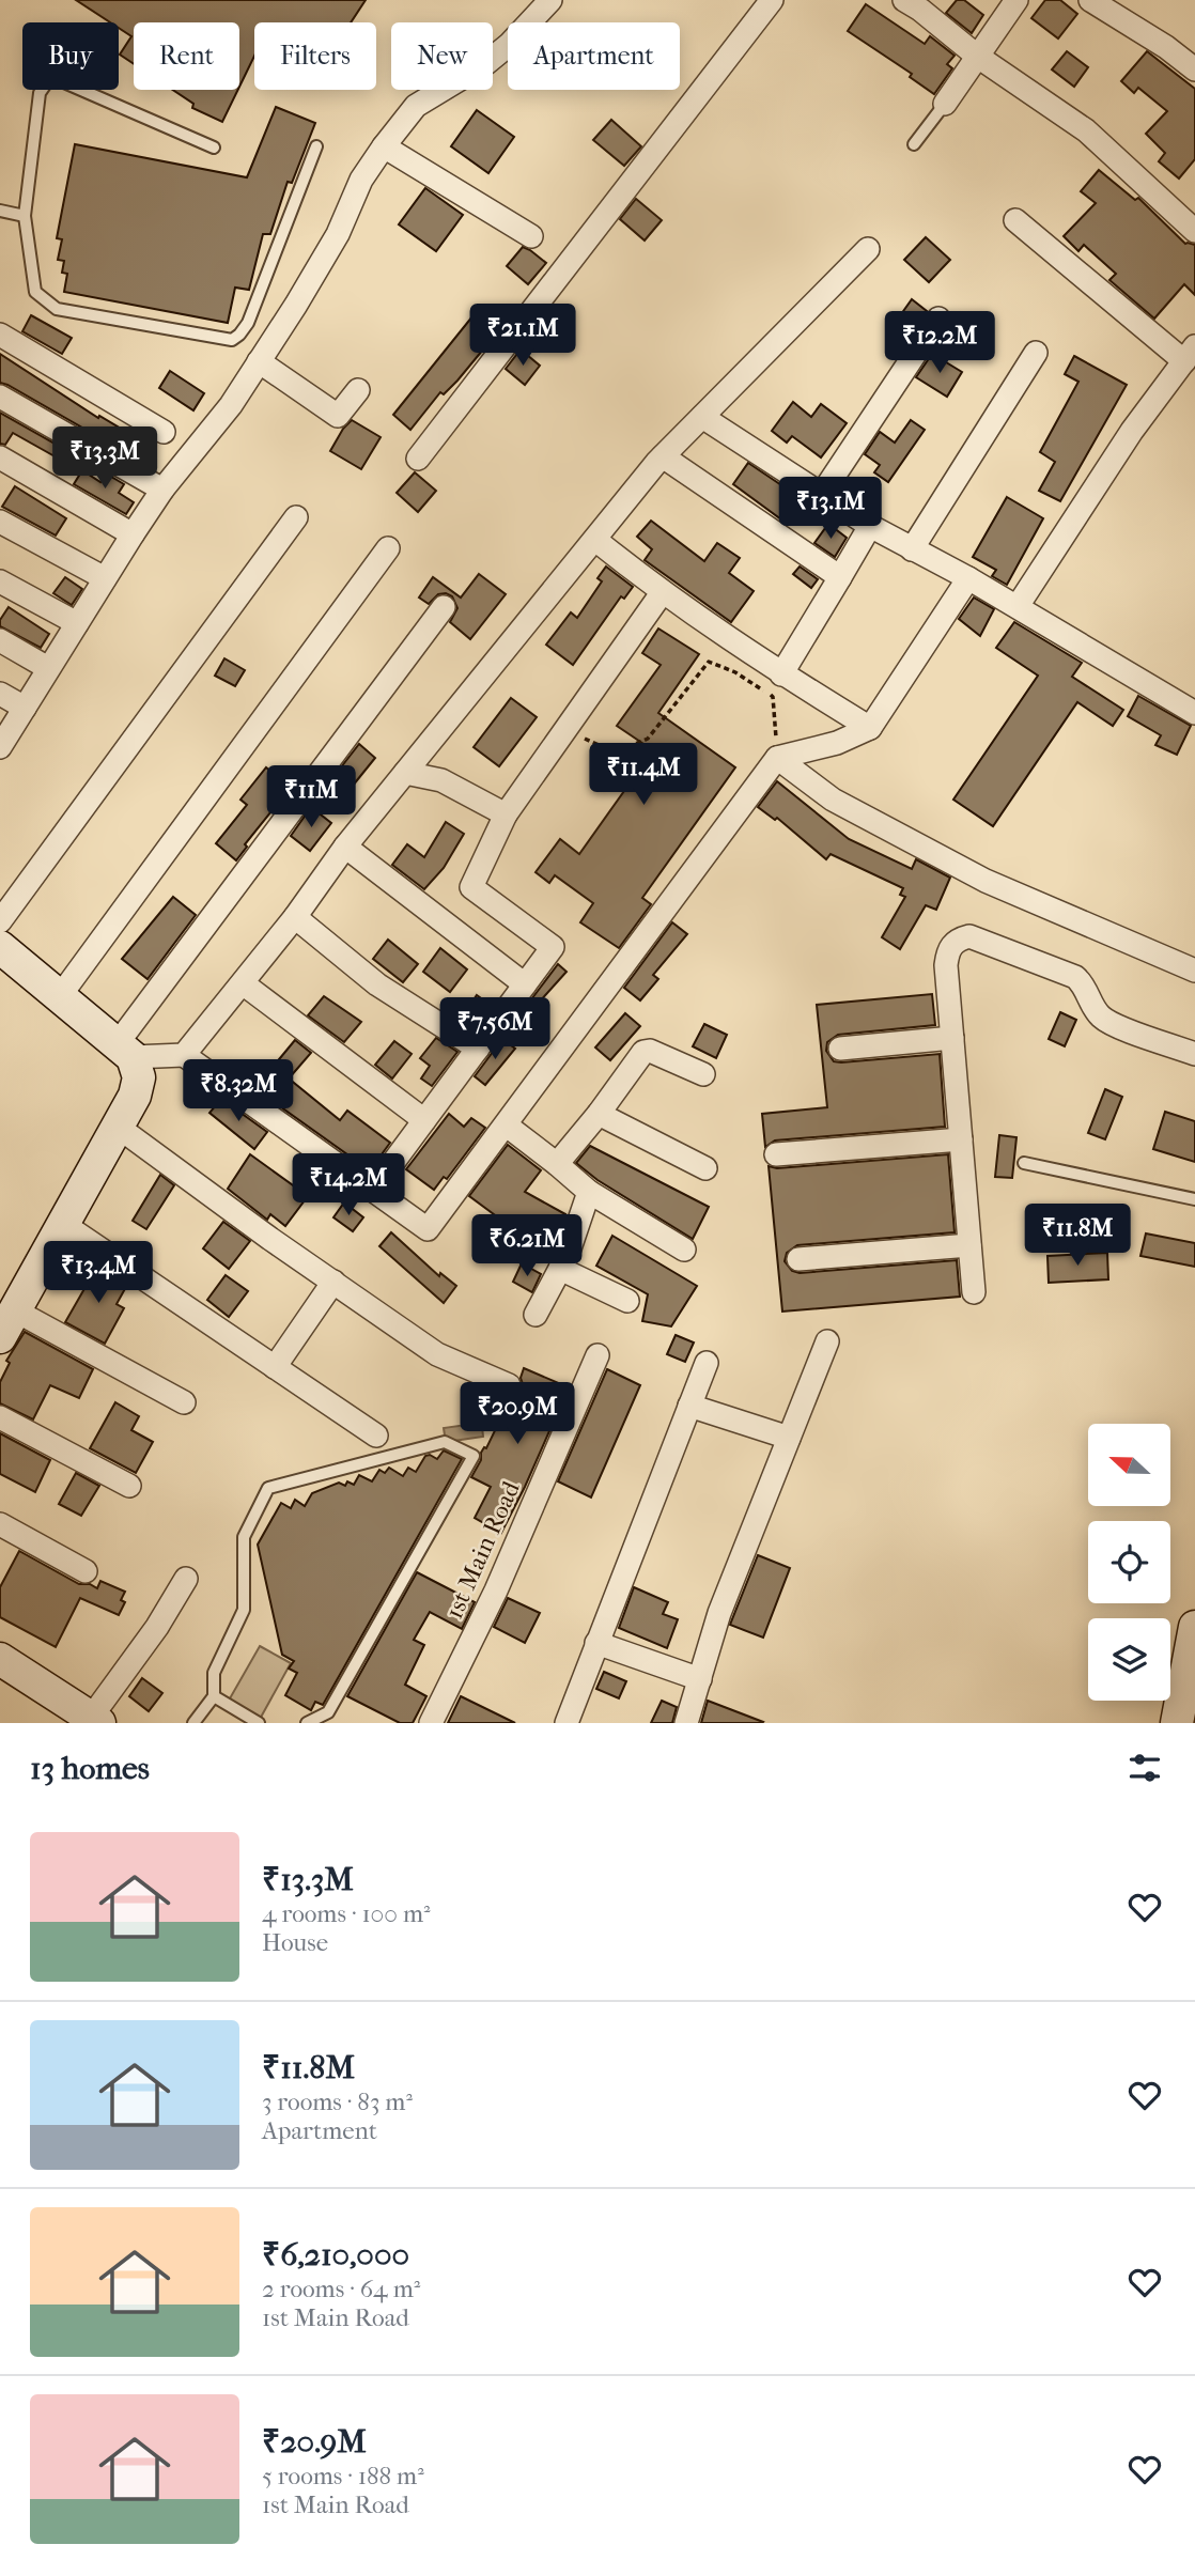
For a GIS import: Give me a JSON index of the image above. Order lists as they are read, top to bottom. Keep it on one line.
{"streets":{"street":["1st Main Road"]},"north":"left","page":{"chip":["Buy","Rent","Filters","New","Apartment"],"price":["₹21.1M","₹12.2M","₹13.3M","₹13.1M","₹11.4M","₹11M","₹7.56M","₹8.32M","₹14.2M","₹11.8M","₹6.21M","₹13.4M","₹20.9M"],"heading":"13 homes","list":[{"name":"₹13.3M","note":"4 rooms · 100 m² · House"},{"name":"₹11.8M","note":"3 rooms · 83 m² · Apartment"},{"name":"₹6,210,000","note":"2 rooms · 64 m² · 1st Main Road"},{"name":"₹20.9M","note":"5 rooms · 188 m² · 1st Main Road"}]}}
